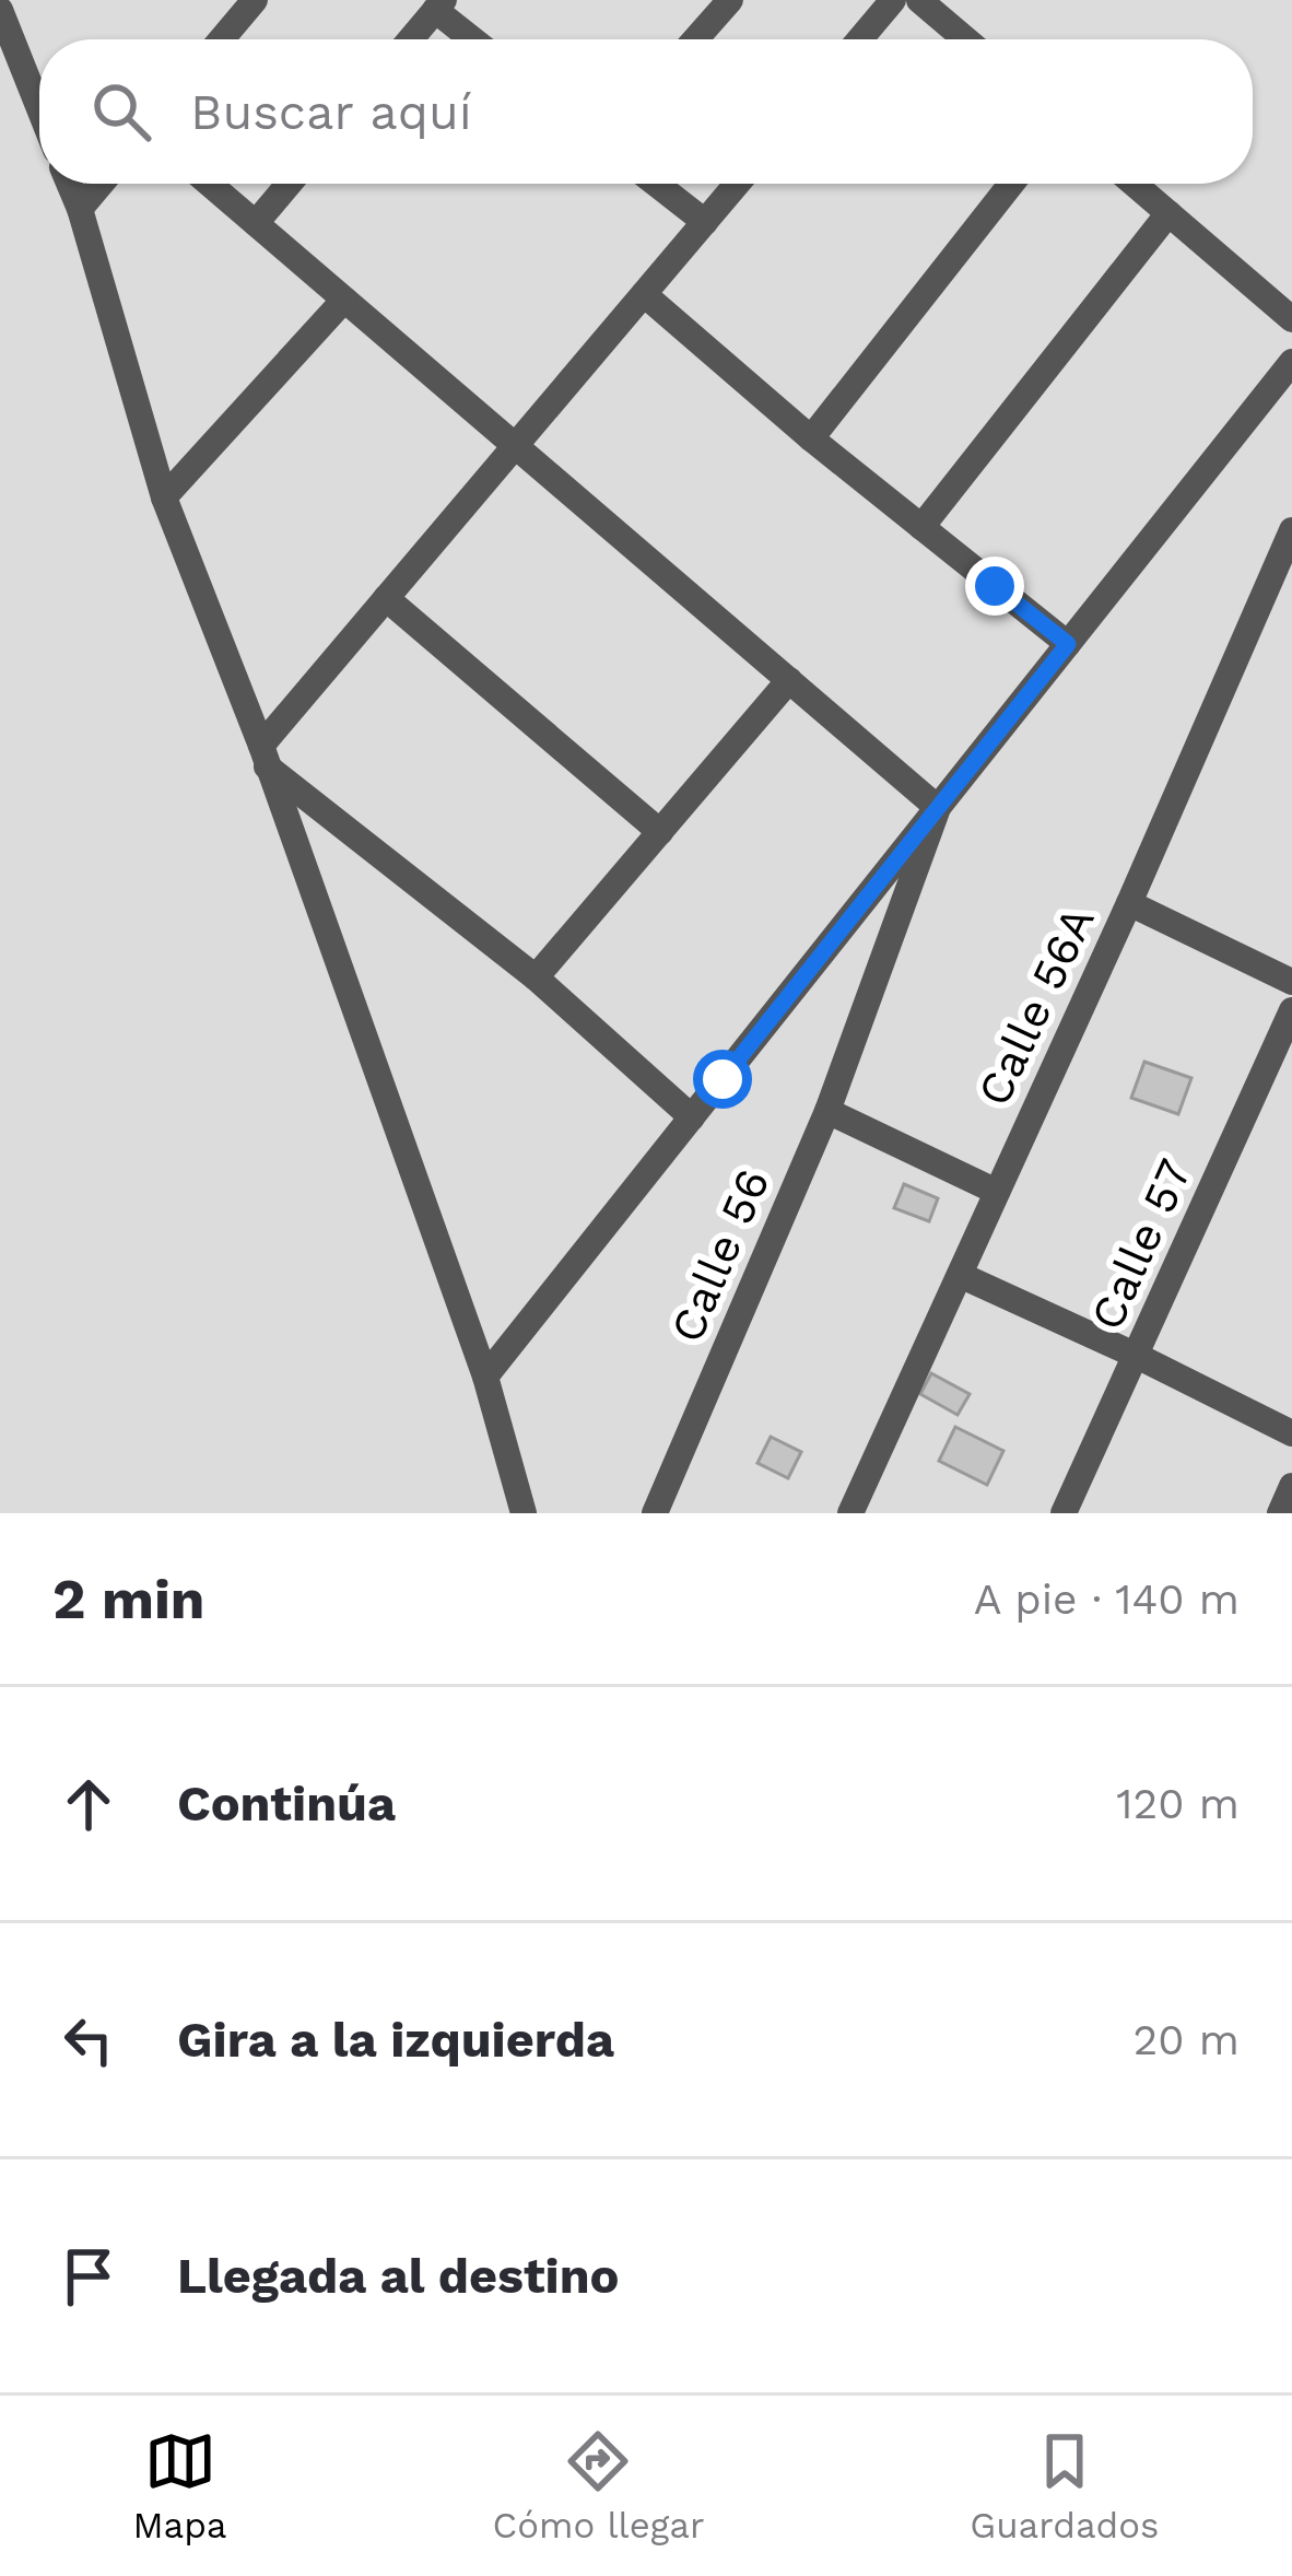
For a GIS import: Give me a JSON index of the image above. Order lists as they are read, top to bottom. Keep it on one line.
{"streets":{"street":["Calle 56A","Calle 57","Calle 56"]},"page":{"search":"Buscar aquí","heading":["2 min","A pie · 140 m"],"list":[["Continúa","120 m"],["Gira a la izquierda","20 m"],"Llegada al destino"],"nav":["Mapa","Cómo llegar","Guardados"]}}
